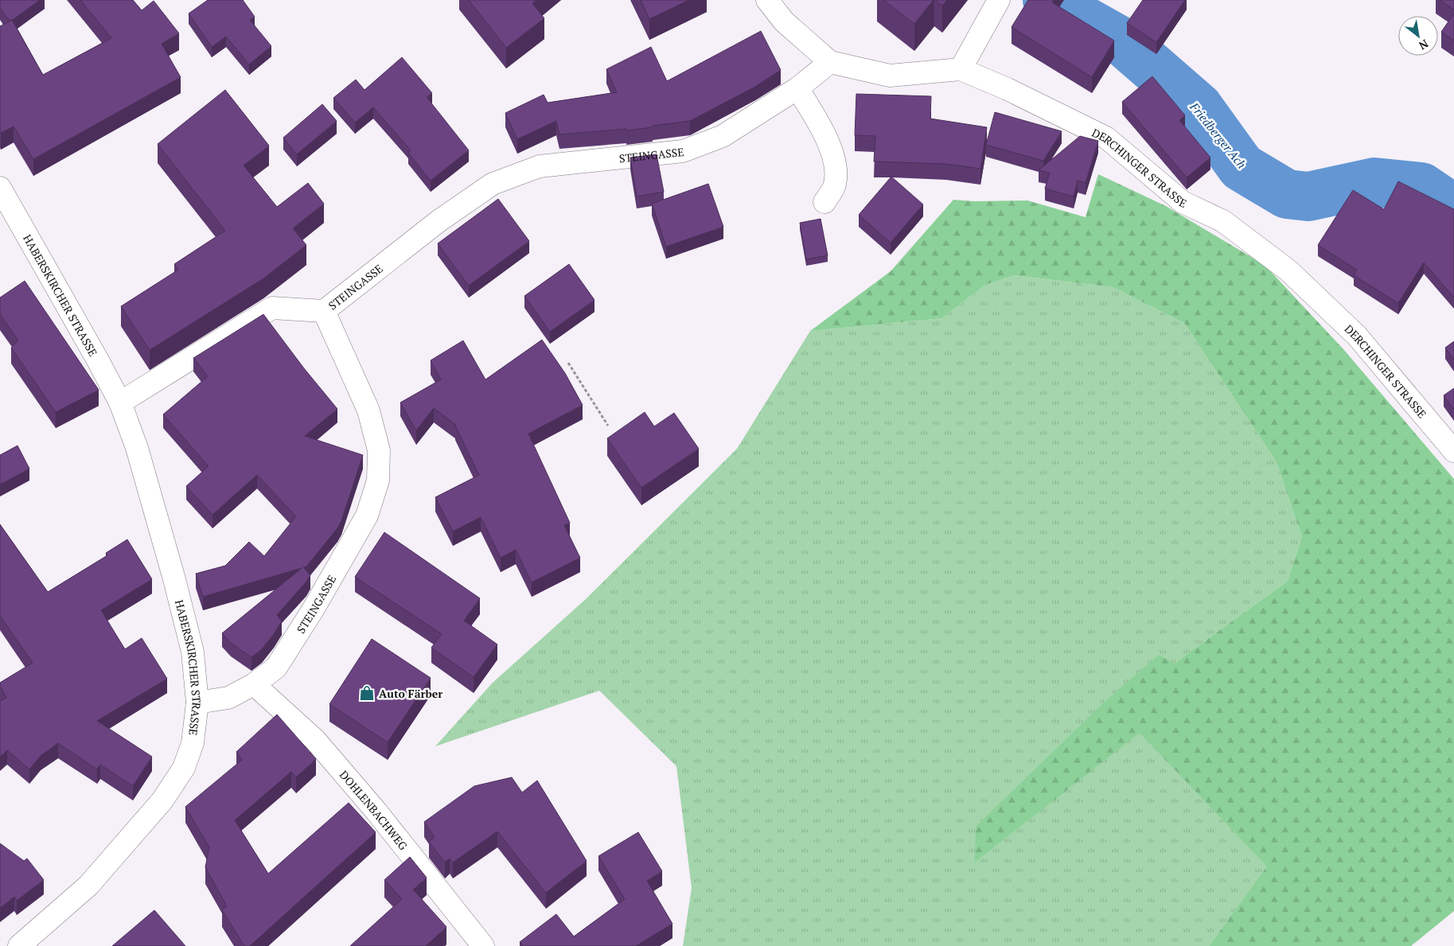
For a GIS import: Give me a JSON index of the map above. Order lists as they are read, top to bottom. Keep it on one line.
{"streets":{"street":["STEINGASSE","DERCHINGER STRASSE","HABERSKIRCHER STRASSE","DOHLENBACHWEG"]},"crossings":[["STEINGASSE","DERCHINGER STRASSE"],["STEINGASSE","HABERSKIRCHER STRASSE"],["STEINGASSE","DOHLENBACHWEG"]],"water":["Friedberger Ach"],"places":{"shop":["Auto Färber"]},"north":"bottom right"}
